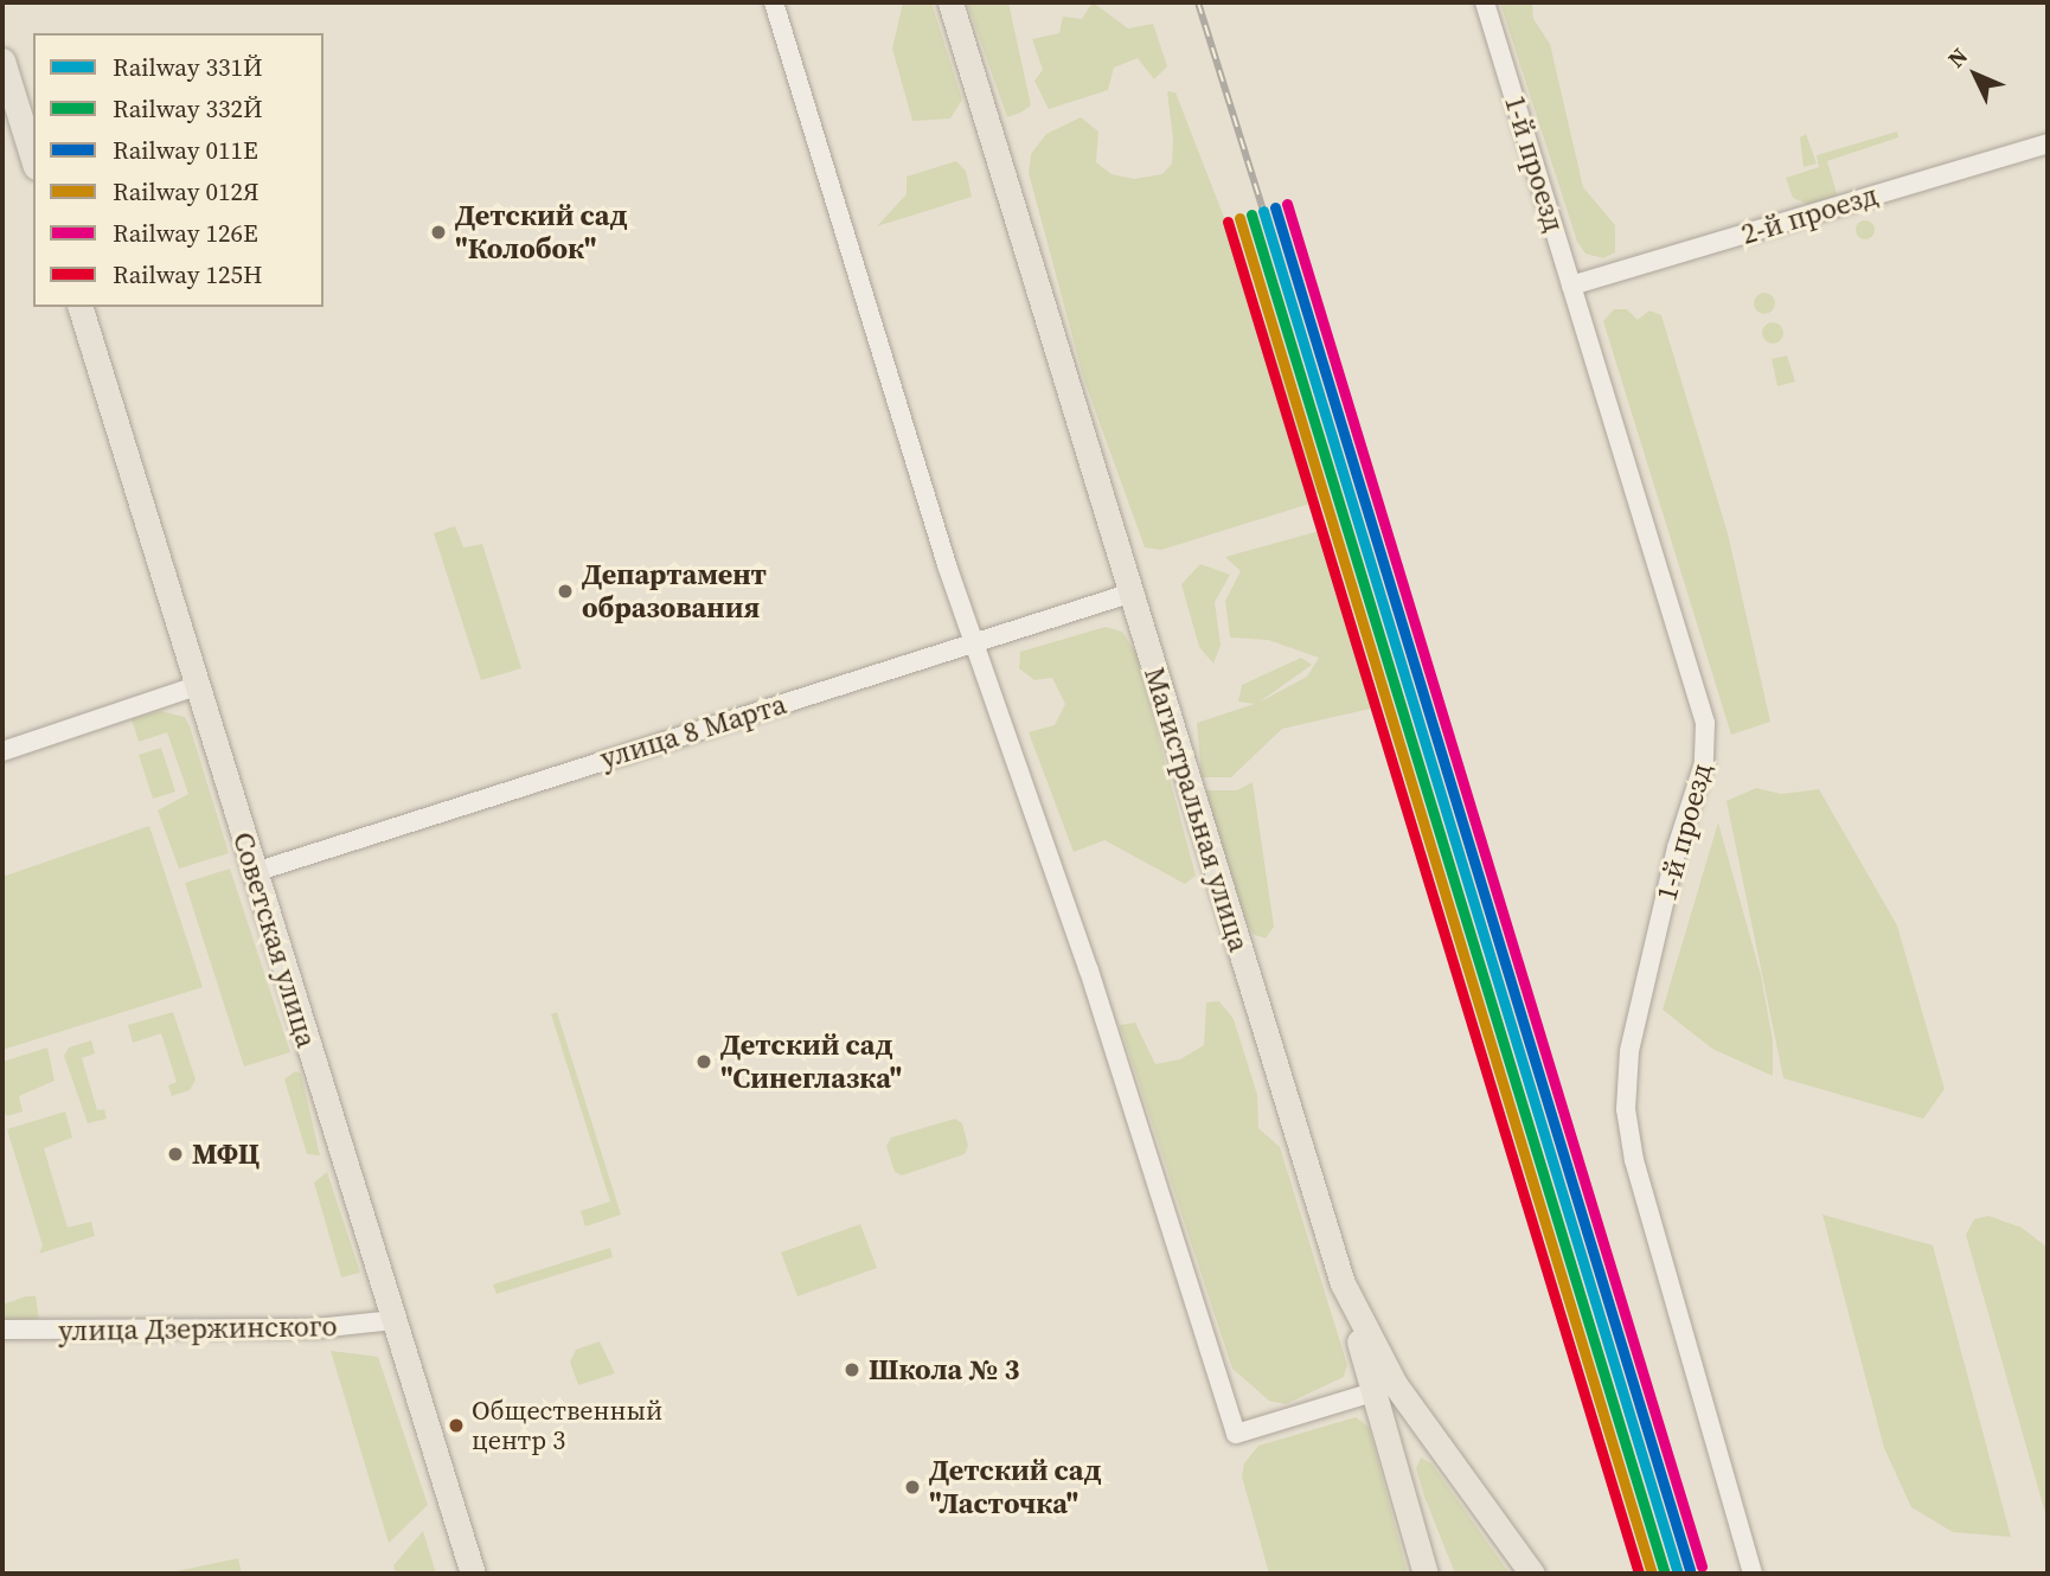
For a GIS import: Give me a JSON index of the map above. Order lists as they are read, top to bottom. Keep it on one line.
{"streets":{"main road":["Магистральная улица","Советская улица"],"street":["1-й проезд","2-й проезд","улица 8 Марта","улица Дзержинского"]},"crossings":[["1-й проезд","2-й проезд"],["улица 8 Марта","Магистральная улица"],["улица 8 Марта","Советская улица"],["Советская улица","улица Дзержинского"]],"places":["Детский сад \"Колобок\"","Департамент образования","Детский сад \"Синеглазка\"","МФЦ","Школа № 3","Общественный центр 3","Детский сад \"Ласточка\""],"lines":["rail line 126Е","rail line 011Е","rail line 331Й","rail line 332Й","rail line 012Я","rail line 125Н"],"legend":["Railway 331Й","Railway 332Й","Railway 011Е","Railway 012Я","Railway 126Е","Railway 125Н"],"north":"top left"}
